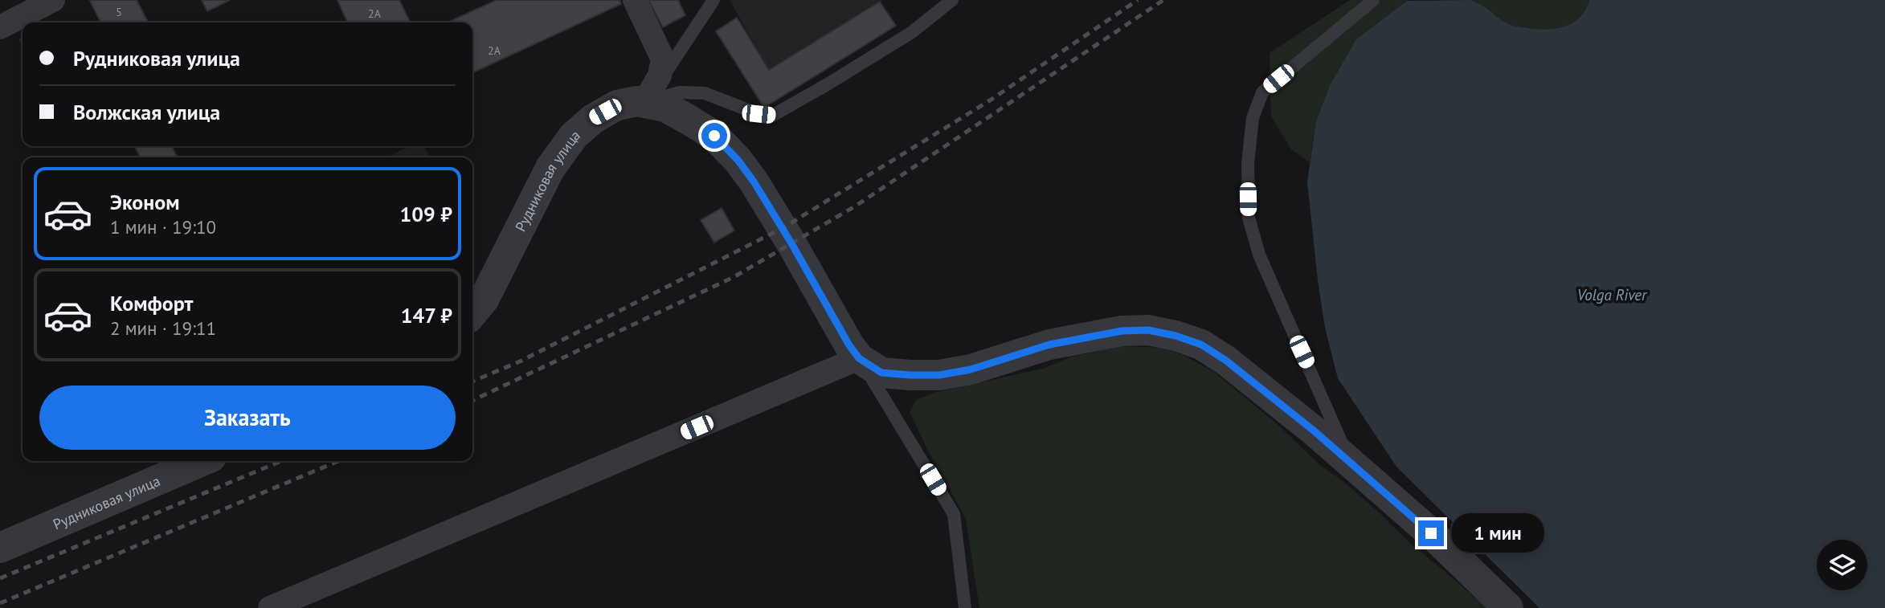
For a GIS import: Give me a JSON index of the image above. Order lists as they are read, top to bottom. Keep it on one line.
{"streets":{"street":["Рудниковая улица"]},"water":["Volga River"],"house_numbers":["5","2А","2А"],"page":{"banner":["Рудниковая улица","Волжская улица"],"list":[{"name":"Эконом","note":"1 мин · 19:10","value":"109 ₽"},{"name":"Комфорт","note":"2 мин · 19:11","value":"147 ₽"}],"buttons":"Заказать","bubble":"1 мин"}}
